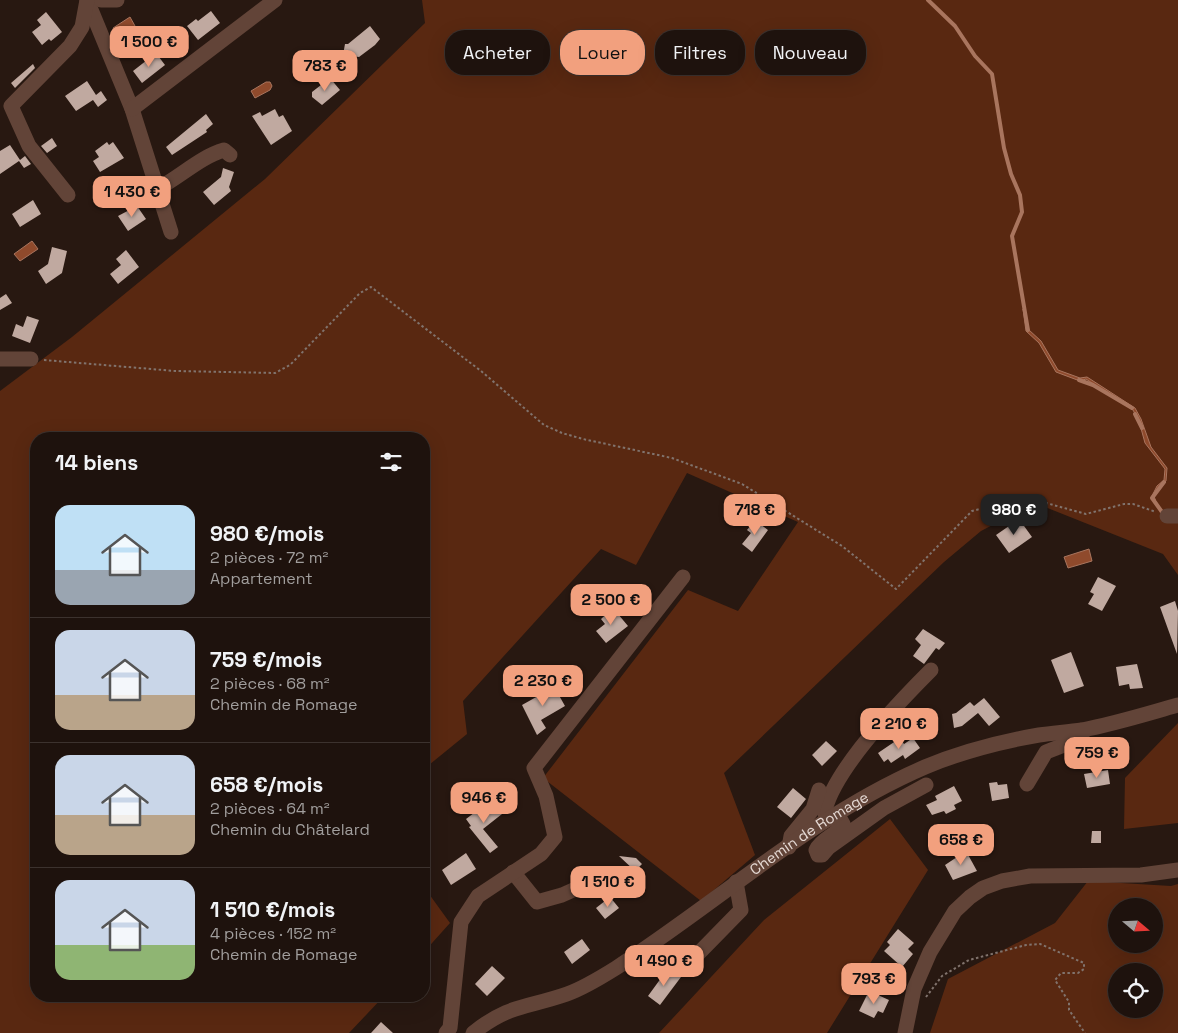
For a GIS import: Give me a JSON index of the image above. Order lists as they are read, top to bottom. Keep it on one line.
{"streets":{"street":["Chemin de Romage"]},"north":"right","page":{"price":["1 500 €","783 €","1 430 €","718 €","980 €","2 500 €","2 230 €","2 210 €","759 €","946 €","658 €","1 510 €","1 490 €","793 €"],"chip":["Acheter","Louer","Filtres","Nouveau"],"heading":"14 biens","list":[{"name":"980 €/mois","note":"2 pièces · 72 m² · Appartement"},{"name":"759 €/mois","note":"2 pièces · 68 m² · Chemin de Romage"},{"name":"658 €/mois","note":"2 pièces · 64 m² · Chemin du Châtelard"},{"name":"1 510 €/mois","note":"4 pièces · 152 m² · Chemin de Romage"}]}}
